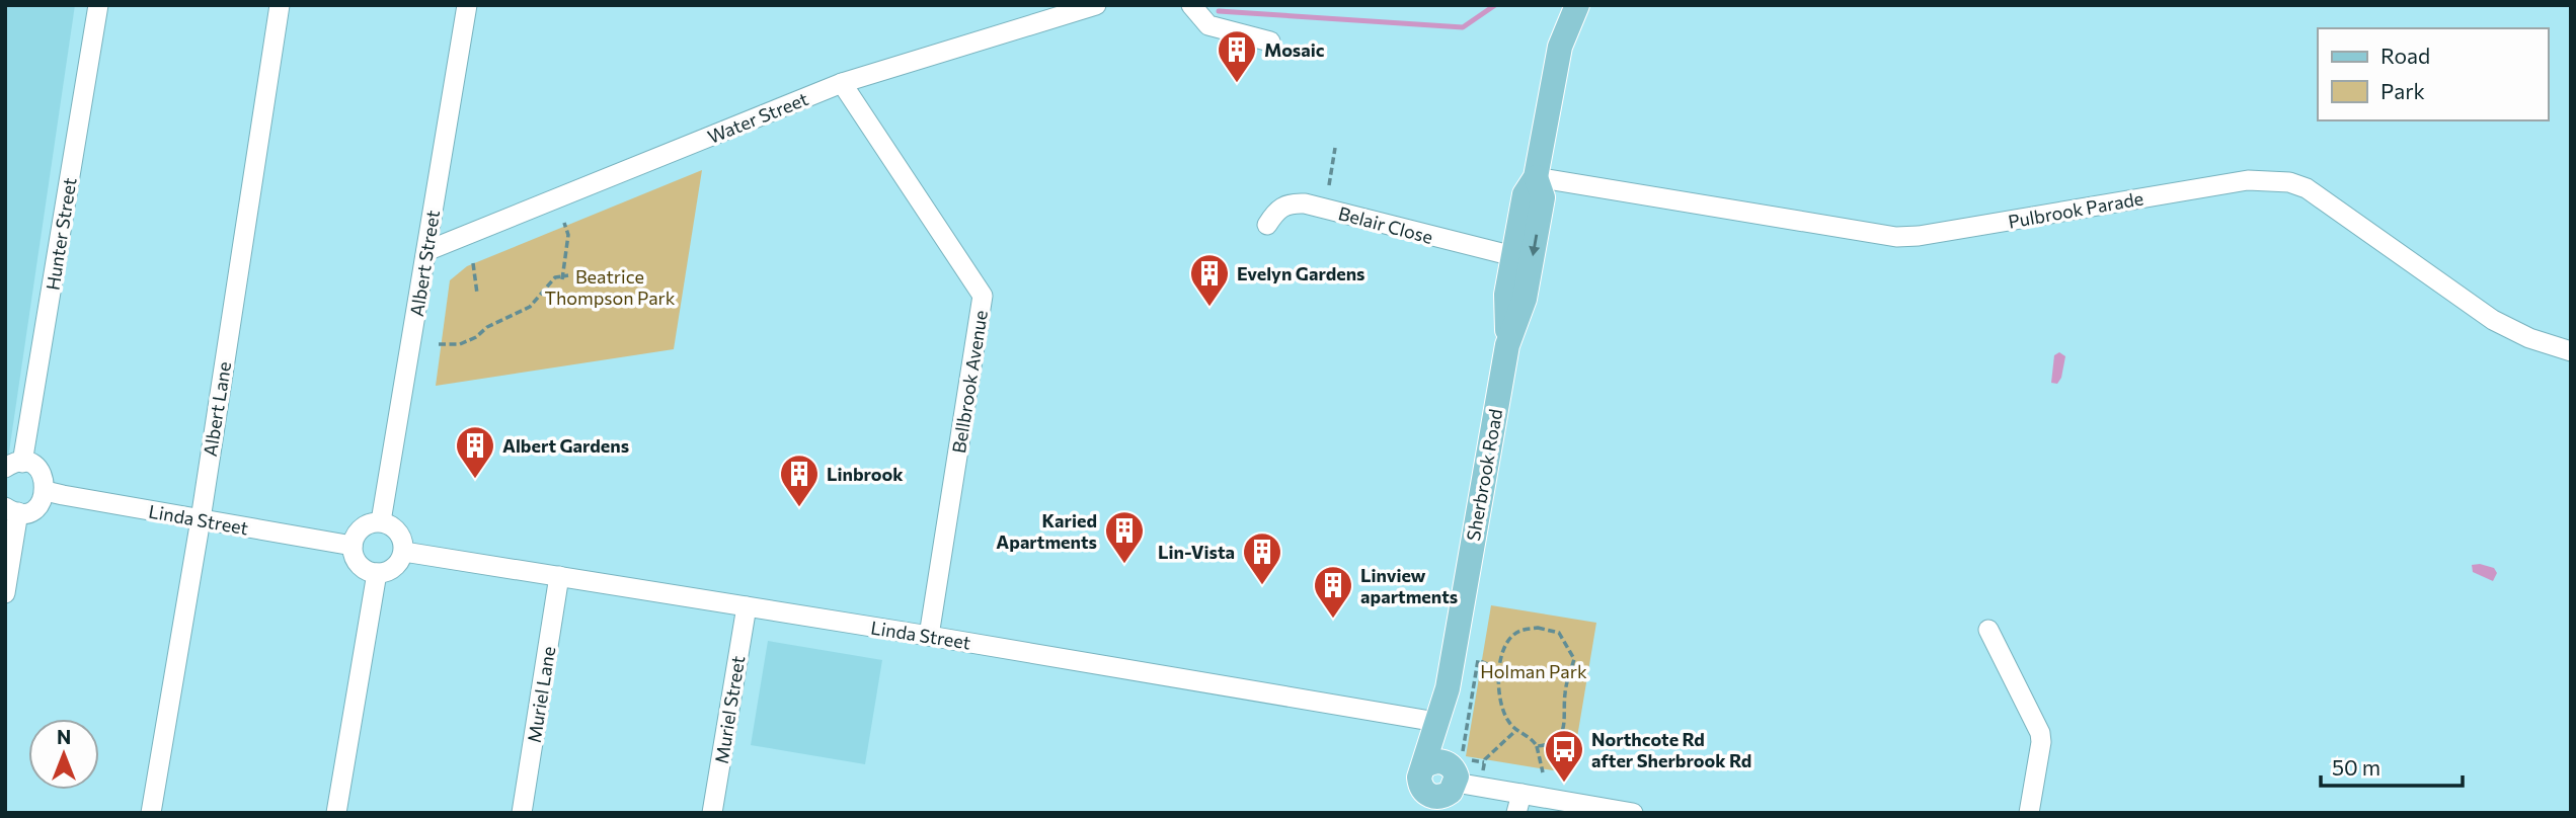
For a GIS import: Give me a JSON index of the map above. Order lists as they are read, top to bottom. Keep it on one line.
{"streets":{"main road":["Sherbrook Road"],"street":["Water Street","Pulbrook Parade","Belair Close","Hunter Street","Albert Street","Bellbrook Avenue","Albert Lane","Linda Street","Muriel Lane","Muriel Street"]},"crossings":[["Water Street","Albert Street"],["Water Street","Bellbrook Avenue"],["Pulbrook Parade","Sherbrook Road"],["Belair Close","Sherbrook Road"],["Albert Street","Linda Street"],["Bellbrook Avenue","Linda Street"],["Albert Lane","Linda Street"],["Sherbrook Road","Linda Street"],["Linda Street","Muriel Lane"],["Linda Street","Muriel Street"]],"parks":["Beatrice Thompson Park","Holman Park"],"places":{"building":["Mosaic","Evelyn Gardens","Albert Gardens","Linbrook","Karied Apartments","Lin-Vista","Linview apartments"],"bus stop":["Northcote Rd after Sherbrook Rd"]},"legend":["Road","Park"],"scale_bar":"50 m","north":"top"}
